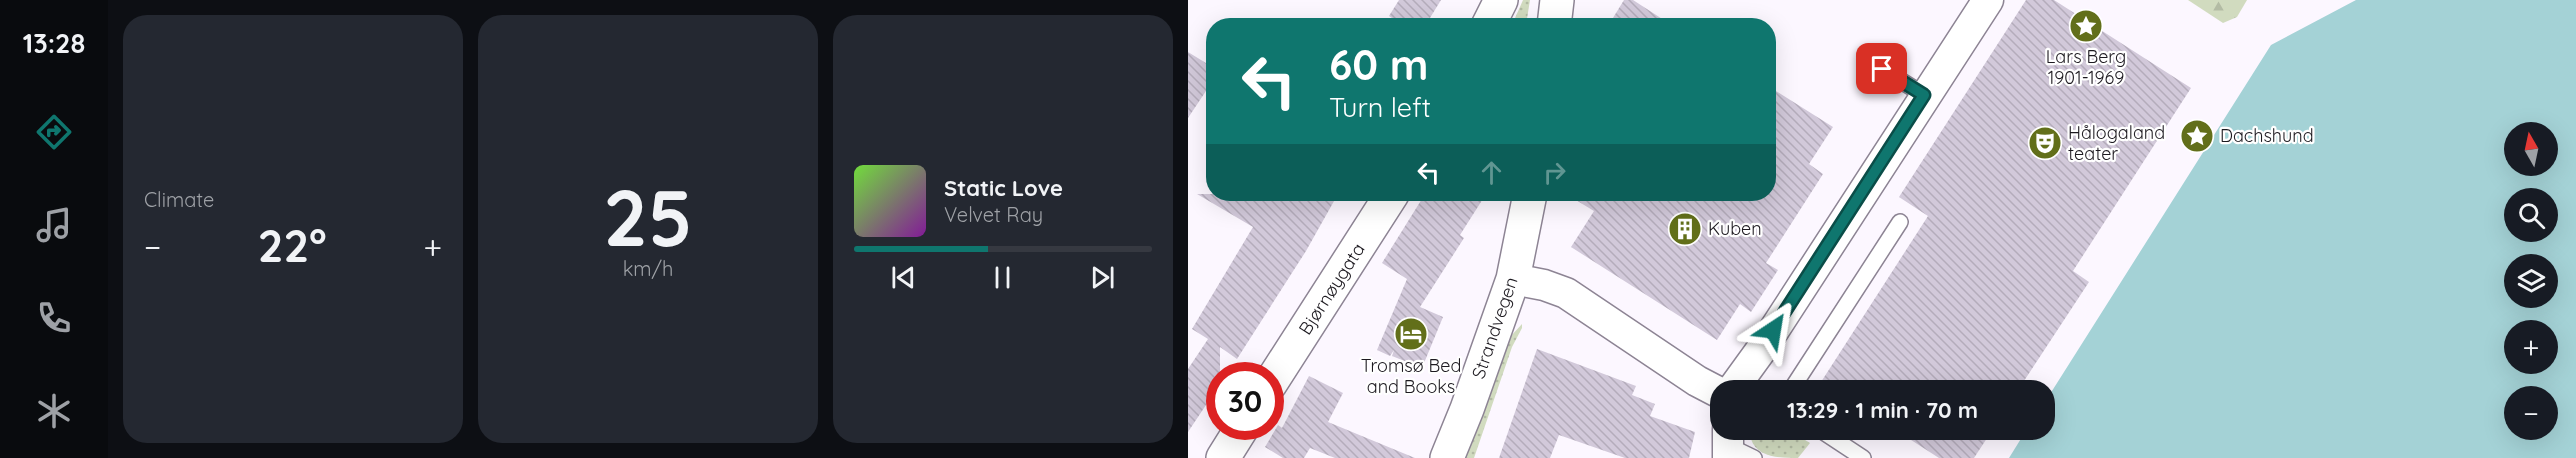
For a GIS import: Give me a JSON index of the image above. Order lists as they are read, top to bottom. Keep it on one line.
{"streets":{"street":["Bjørnøygata","Strandvegen"]},"places":{"place":["Lars Berg 1901-1969","Dachshund"],"theatre":["Hålogaland teater"],"building":["Kuben"],"hotel":["Tromsø Bed and Books"]},"north":"top","page":{"tabs":"13:28","tile":["Climate",["25","km/h"]],"turn":["60 m","Turn left"],"map_buttons":["+","−"],"song":["Static Love","Velvet Ray"],"heat":["−","22°","+"],"limit":"30","trip":"13:29 · 1 min · 70 m"}}
